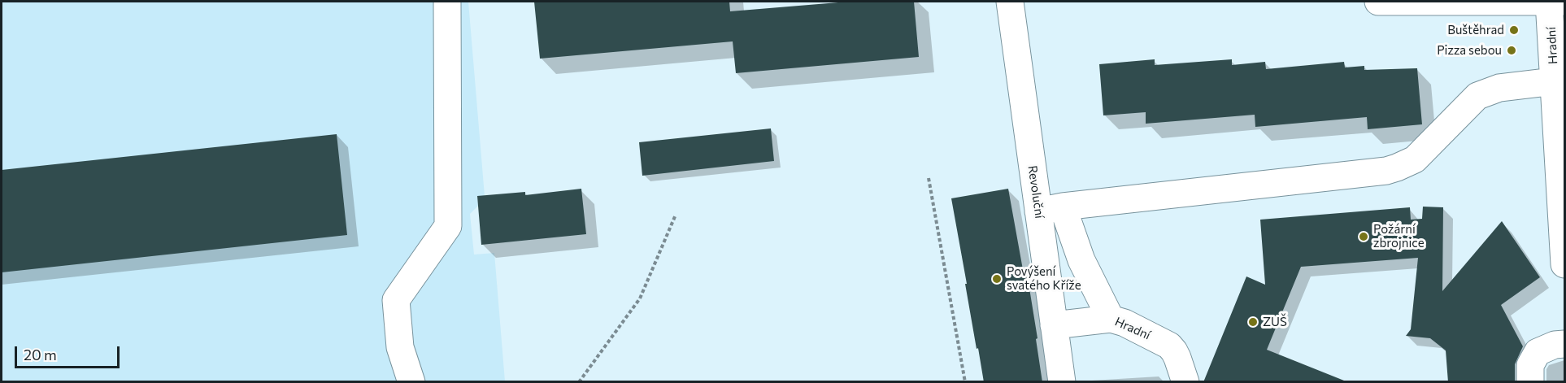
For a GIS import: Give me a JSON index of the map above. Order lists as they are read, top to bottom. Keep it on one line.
{"streets":{"street":["Hradní","Revoluční"]},"crossings":[["Hradní","Revoluční"]],"places":["Buštěhrad","Pizza sebou","Požární zbrojnice","Povýšení svatého Kříže","ZUŠ"],"scale_bar":"20 m"}
